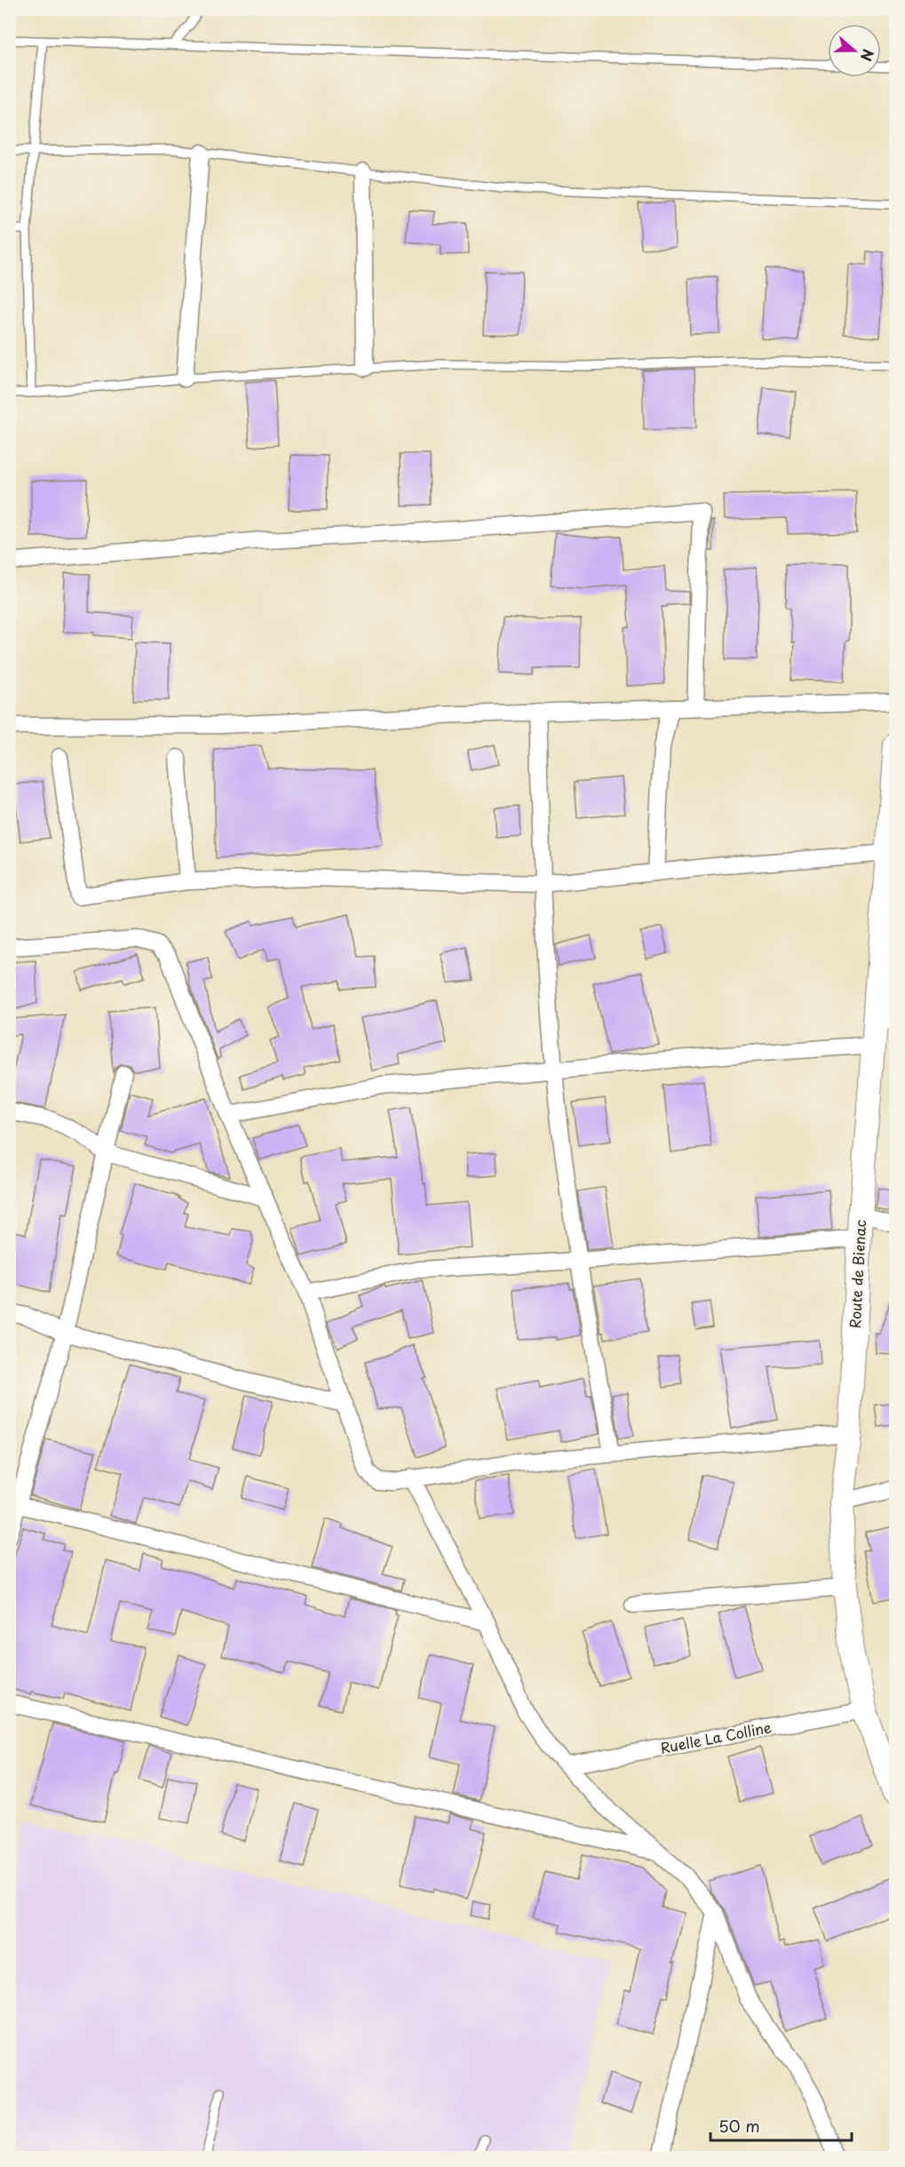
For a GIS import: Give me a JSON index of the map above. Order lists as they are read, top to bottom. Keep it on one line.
{"streets":{"main road":["Route de Bienac"],"street":["Ruelle La Colline"]},"crossings":[["Route de Bienac","Ruelle La Colline"]],"scale_bar":"50 m","north":"right"}
